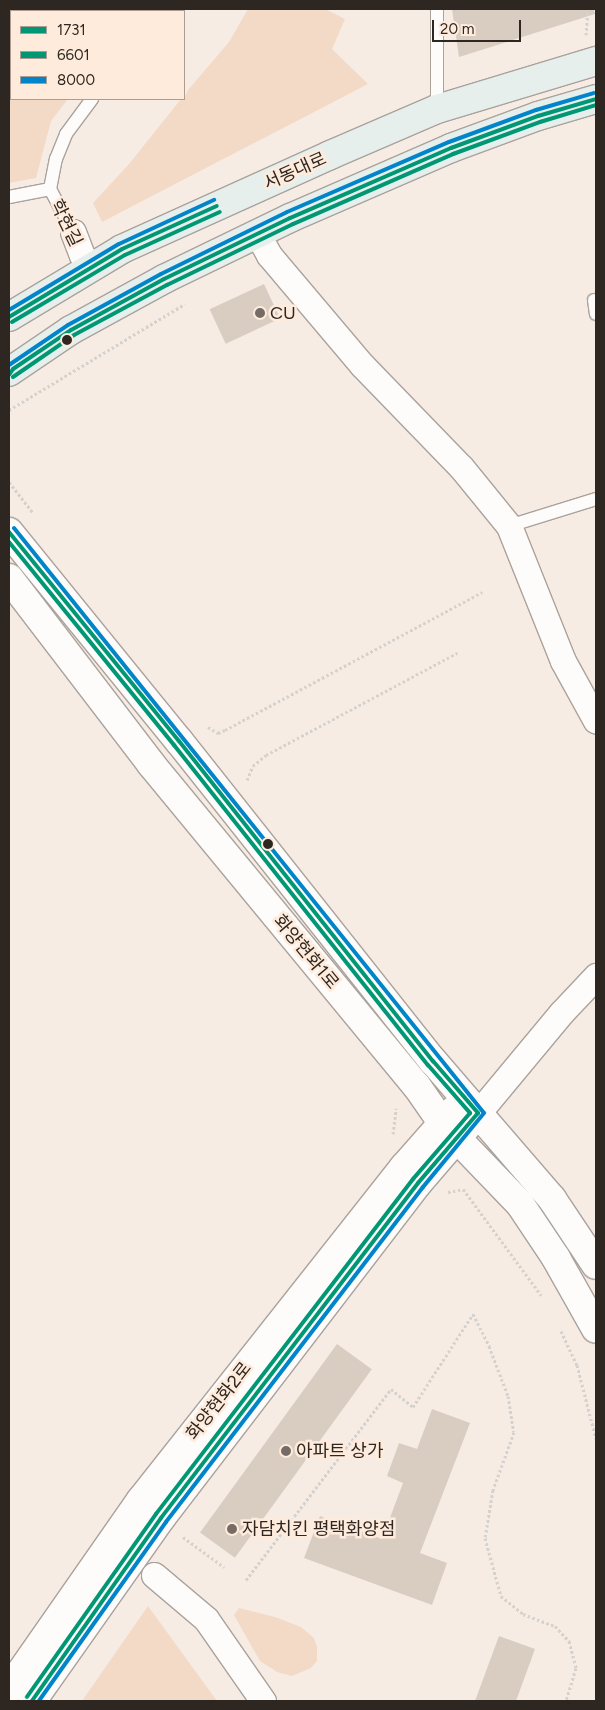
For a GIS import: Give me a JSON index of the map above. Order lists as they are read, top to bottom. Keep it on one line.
{"streets":{"main road":["서동대로"],"street":["학현길","화양현화1로","화양현화2로"]},"crossings":[["서동대로","학현길"],["화양현화1로","화양현화2로"]],"places":["CU","아파트 상가","자담치킨 평택화양점"],"lines":["transit line 8000","transit line 1731","transit line 6601"],"legend":["1731","6601","8000"],"scale_bar":"20 m"}
